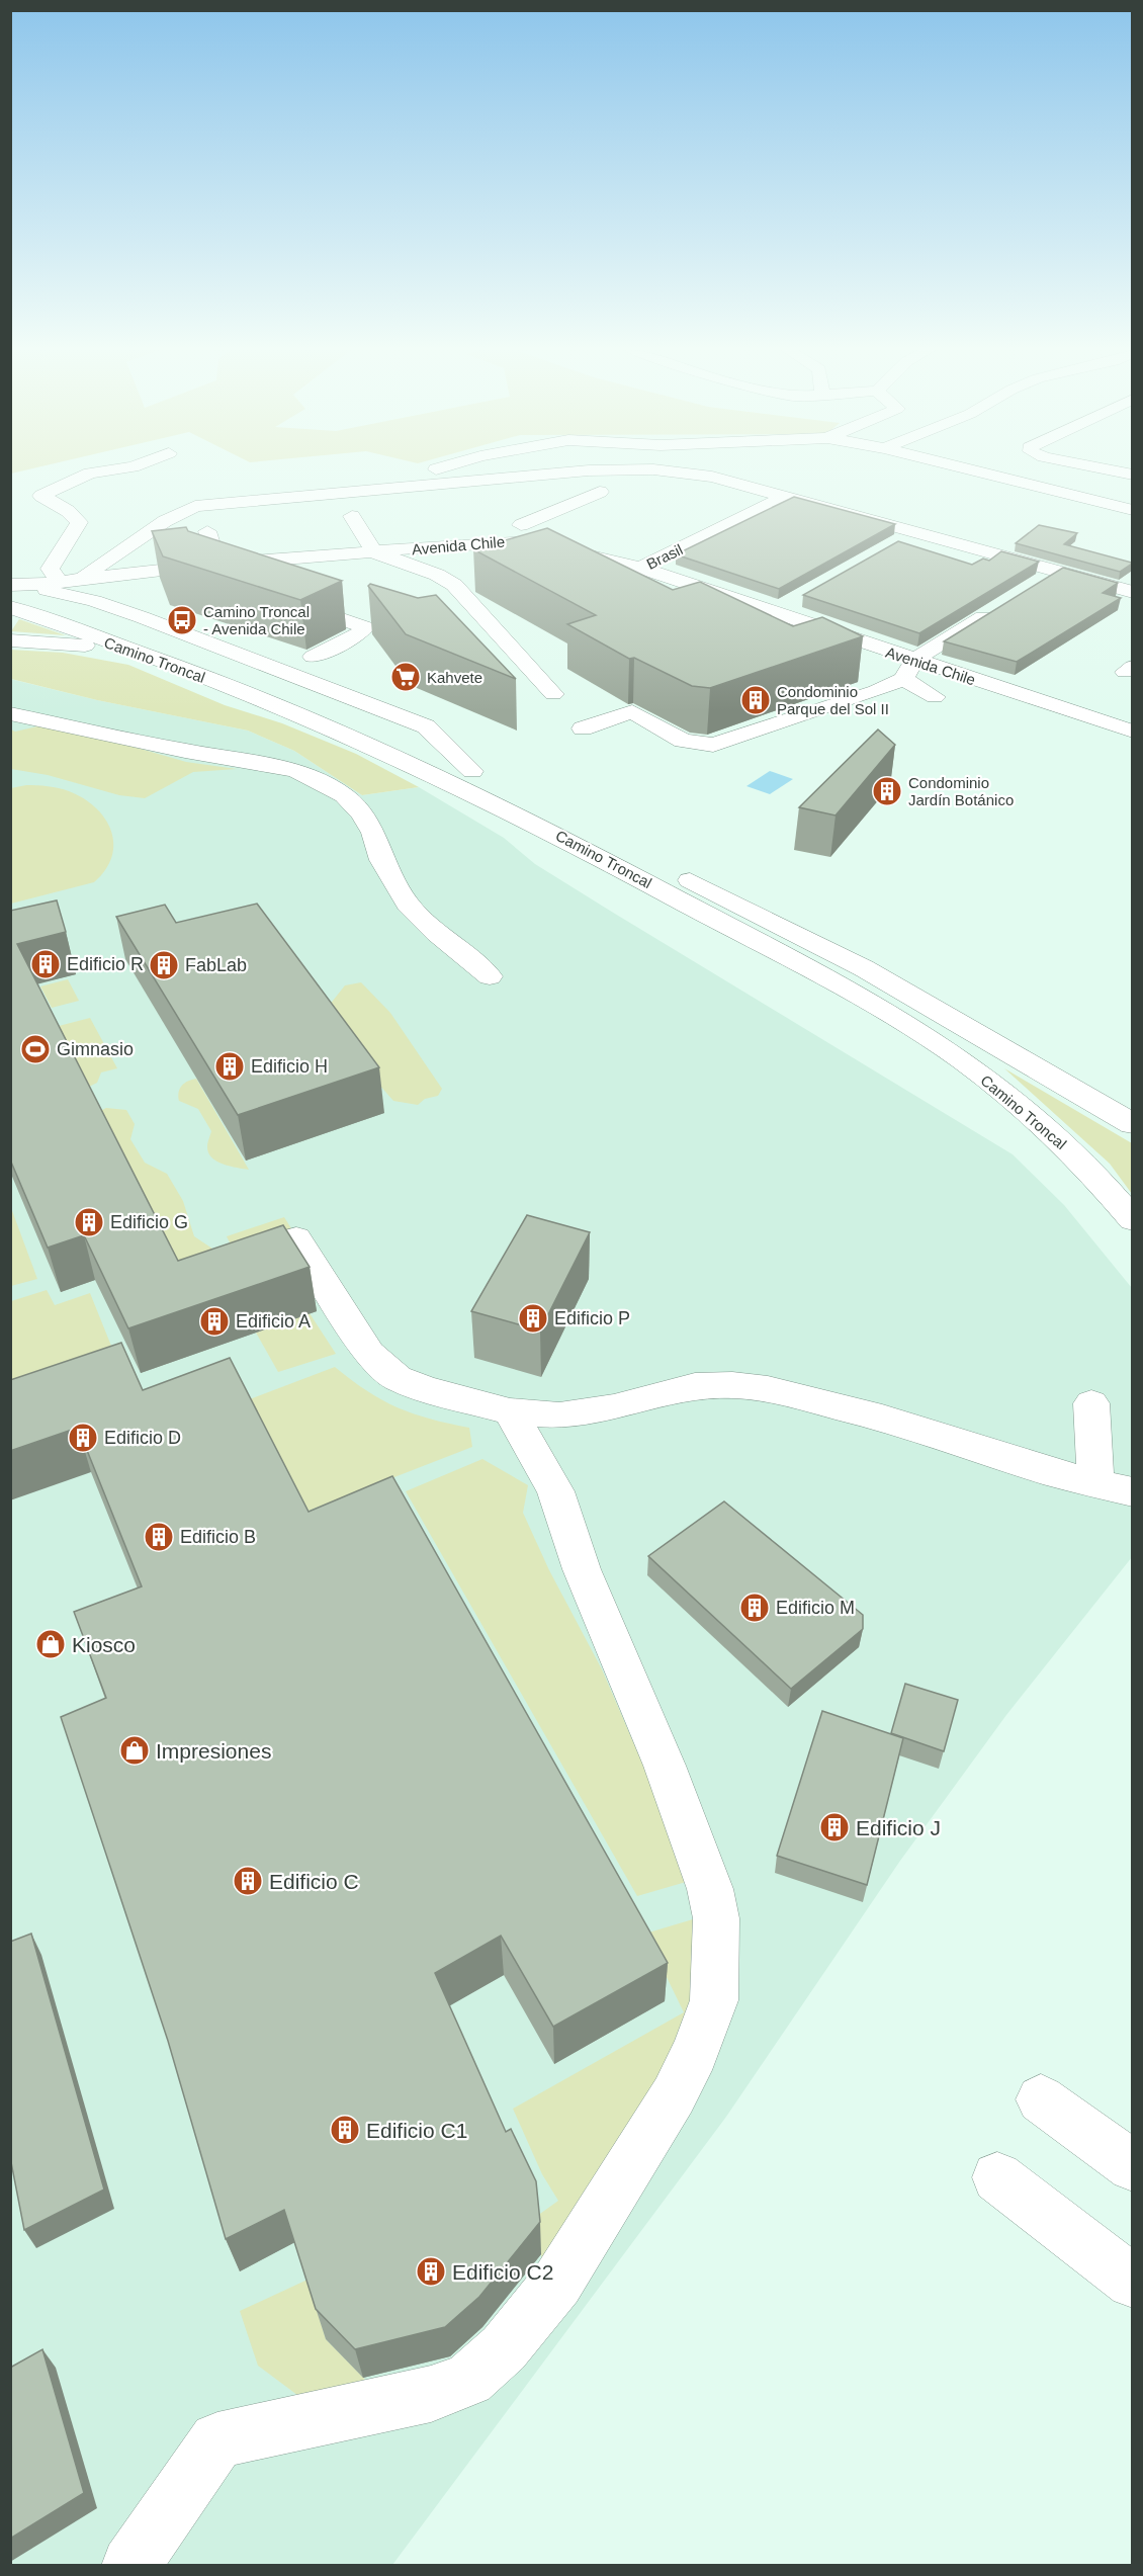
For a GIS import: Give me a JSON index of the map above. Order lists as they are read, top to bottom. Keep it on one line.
{"streets":{"street":["Avenida Chile","Brasil","Camino Troncal"]},"crossings":[["Avenida Chile","Brasil"],["Avenida Chile","Camino Troncal"]],"places":{"bus stop":["Camino Troncal - Avenida Chile"],"supermarket":["Kahvete"],"building":["Condominio Parque del Sol II","Condominio Jardín Botánico","Edificio R","FabLab","Edificio H","Edificio G","Edificio P","Edificio A","Edificio D","Edificio B","Edificio M","Edificio J","Edificio C","Edificio C1","Edificio C2"],"sports":["Gimnasio"],"shop":["Kiosco","Impresiones"]}}
